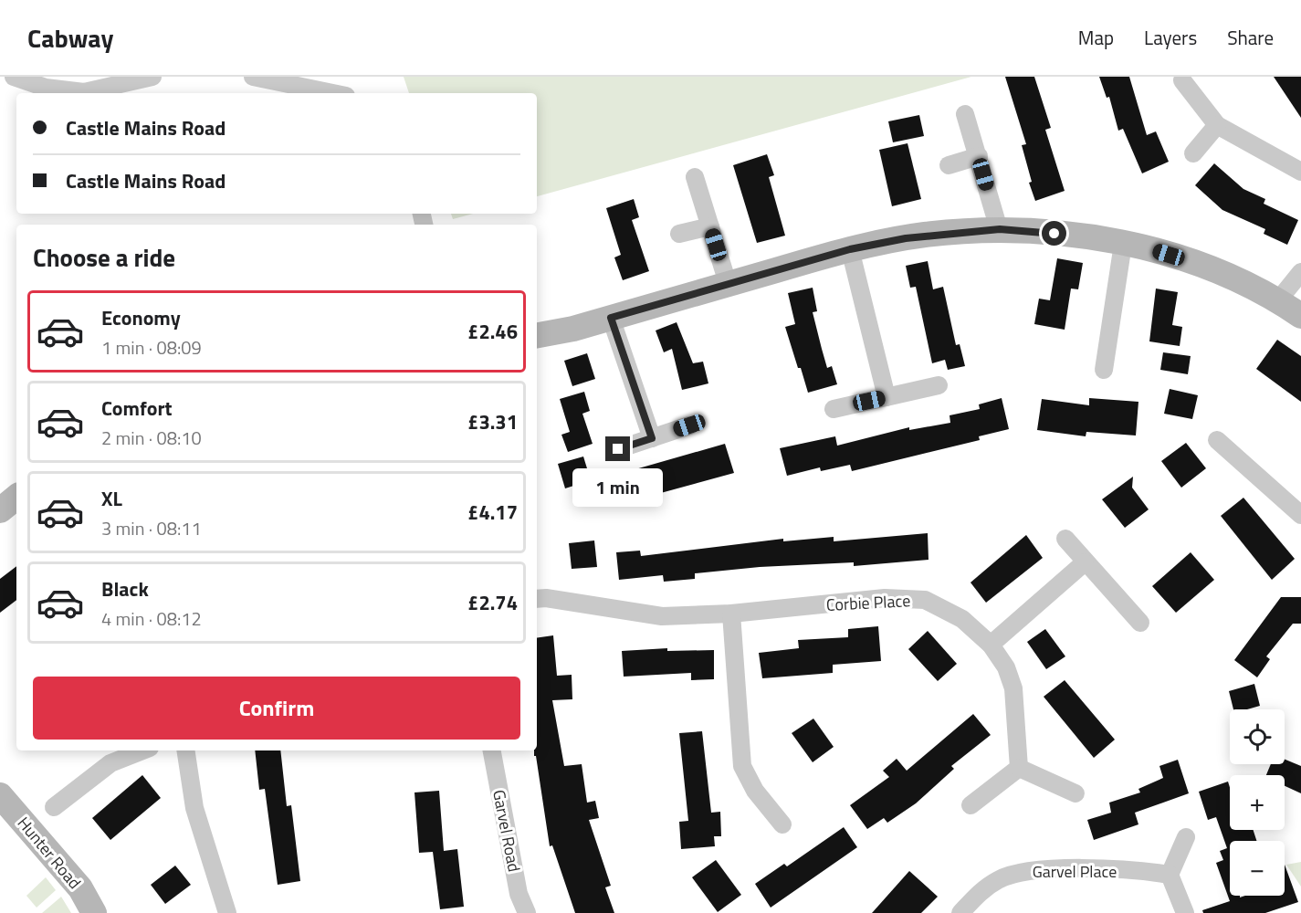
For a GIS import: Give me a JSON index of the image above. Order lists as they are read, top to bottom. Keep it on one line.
{"streets":{"street":["Corbie Place","Garvel Road","Hunter Road","Garvel Place"]},"page":{"header":"Cabway","nav":["Map","Layers","Share"],"banner":["Castle Mains Road","Castle Mains Road"],"heading":"Choose a ride","list":[{"name":"Economy","note":"1 min · 08:09","value":"£2.46"},{"name":"Comfort","note":"2 min · 08:10","value":"£3.31"},{"name":"XL","note":"3 min · 08:11","value":"£4.17"},{"name":"Black","note":"4 min · 08:12","value":"£2.74"}],"bubble":"1 min","buttons":"Confirm","map_buttons":["+","−"]}}
